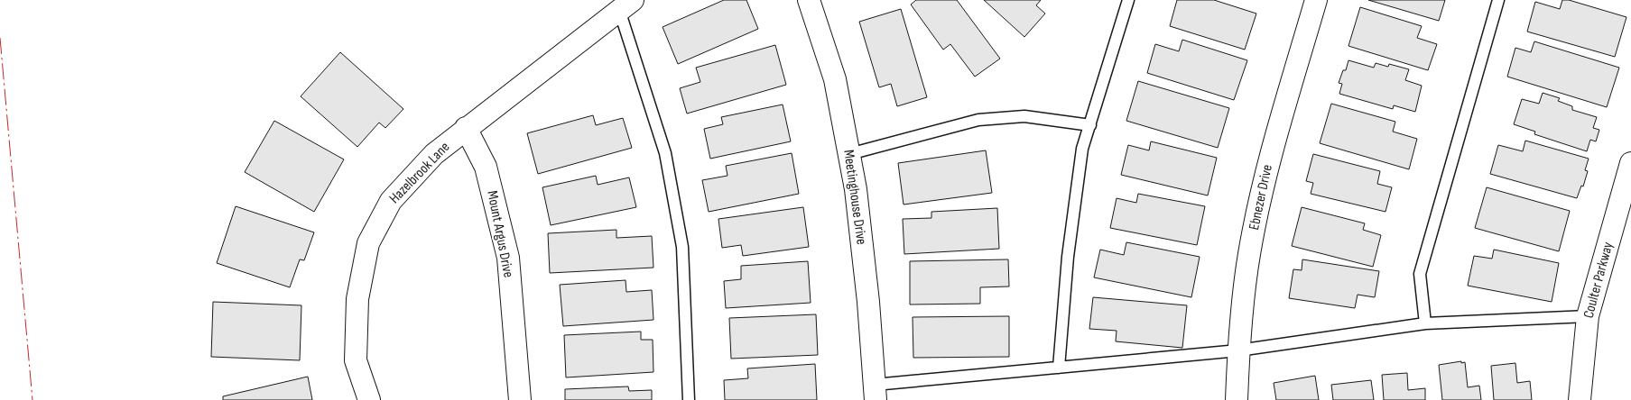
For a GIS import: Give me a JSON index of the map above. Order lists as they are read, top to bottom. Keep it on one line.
{"streets":{"street":["Hazelbrook Lane","Meetinghouse Drive","Ebnezer Drive","Mount Argus Drive","Coulter Parkway"]},"crossings":[["Hazelbrook Lane","Mount Argus Drive"]]}
